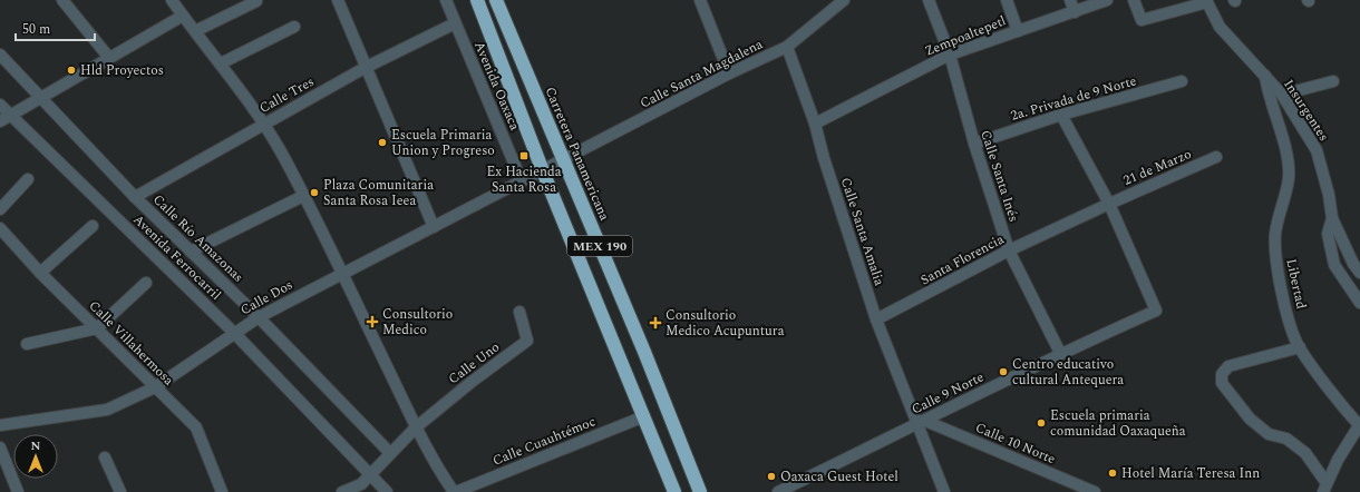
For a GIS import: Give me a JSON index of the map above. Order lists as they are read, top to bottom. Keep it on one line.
{"streets":{"highway":["Carretera Panamericana","MEX 190"],"street":["Zempoaltepetl","Calle Santa Magdalena","Avenida Oaxaca","Calle Tres","2a. Privada de 9 Norte","Insurgentes","21 de Marzo","Calle Santa Inés","Calle Santa Amalia","Calle Río Amazonas","Avenida Ferrocarril","Santa Florencia","Libertad","Calle Dos","Calle Villahermosa","Calle Uno","Calle 9 Norte","Calle Cuauhtémoc","Calle 10 Norte"]},"crossings":[["Zempoaltepetl","Calle Santa Inés"],["Zempoaltepetl","Calle Santa Amalia"],["Calle Santa Magdalena","Carretera Panamericana"],["Calle Santa Magdalena","Calle Santa Amalia"],["Calle Santa Magdalena","MEX 190"],["Calle Santa Magdalena","Calle Dos"],["Avenida Oaxaca","Calle Tres"],["Avenida Oaxaca","Calle Dos"],["Calle Tres","Calle Río Amazonas"],["2a. Privada de 9 Norte","Calle Santa Inés"],["Insurgentes","Libertad"],["21 de Marzo","Santa Florencia"],["21 de Marzo","Calle 9 Norte"],["Calle Santa Inés","Santa Florencia"],["Calle Santa Inés","Calle 9 Norte"],["Calle Santa Amalia","Santa Florencia"],["Calle Santa Amalia","Calle 9 Norte"],["Calle Santa Amalia","Calle 10 Norte"],["Calle Río Amazonas","Calle Dos"],["MEX 190","Calle Dos"],["MEX 190","Calle Cuauhtémoc"],["Avenida Ferrocarril","Calle Dos"],["Santa Florencia","Calle 9 Norte"],["Calle Dos","Calle Villahermosa"],["Calle 9 Norte","Calle 10 Norte"]],"places":{"other":["Hld Proyectos","Escuela Primaria Union y Progreso","Plaza Comunitaria Santa Rosa Ieea","Centro educativo cultural Antequera","Escuela primaria comunidad Oaxaqueña","Hotel María Teresa Inn","Oaxaca Guest Hotel"],"transit":["Ex Hacienda Santa Rosa"],"health":["Consultorio Medico","Consultorio Medico Acupuntura"]},"scale_bar":"50 m","north":"top"}
